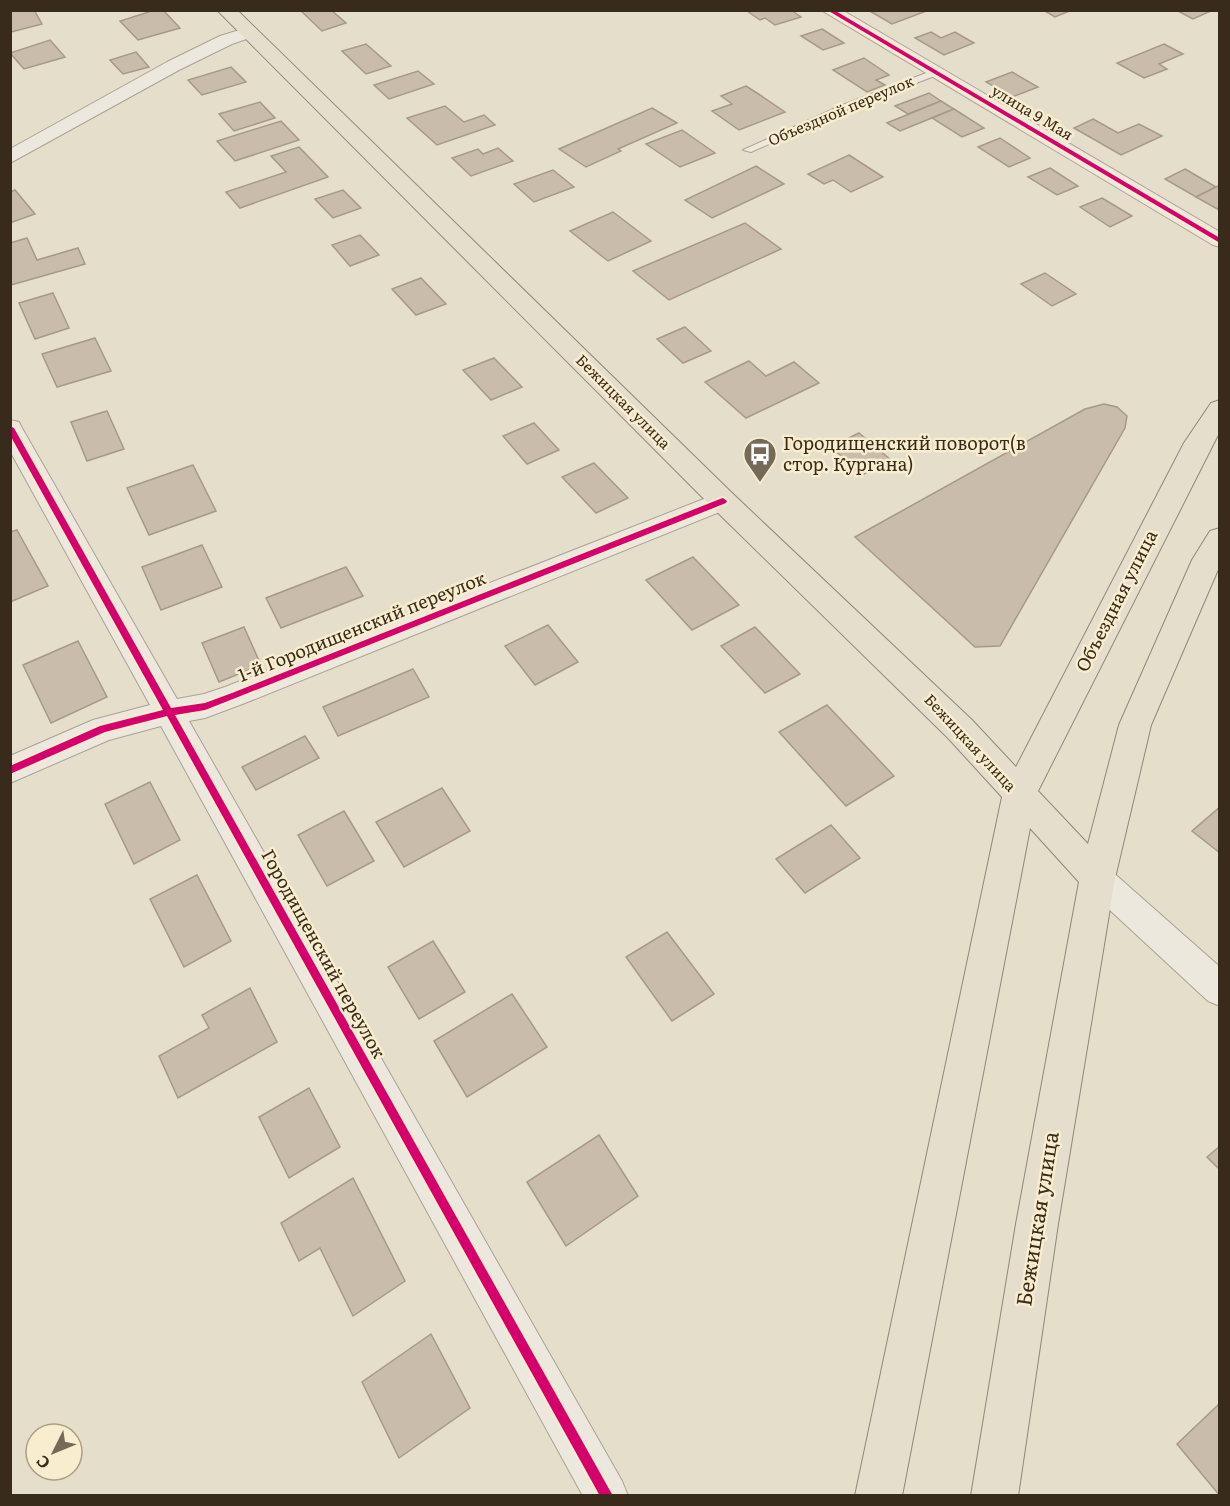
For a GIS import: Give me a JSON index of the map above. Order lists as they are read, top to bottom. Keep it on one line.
{"streets":{"main road":["Бежицкая улица","Объездная улица"],"street":["улица 9 Мая","1-й Городищенский переулок","Городищенский переулок"],"lane":["Объездной переулок"]},"crossings":[["Объездной переулок","улица 9 Мая"],["Бежицкая улица","Объездная улица"],["Бежицкая улица","1-й Городищенский переулок"],["1-й Городищенский переулок","Городищенский переулок"]],"places":{"bus stop":["Городищенский поворот(в стор. Кургана)"]},"north":"bottom left"}
